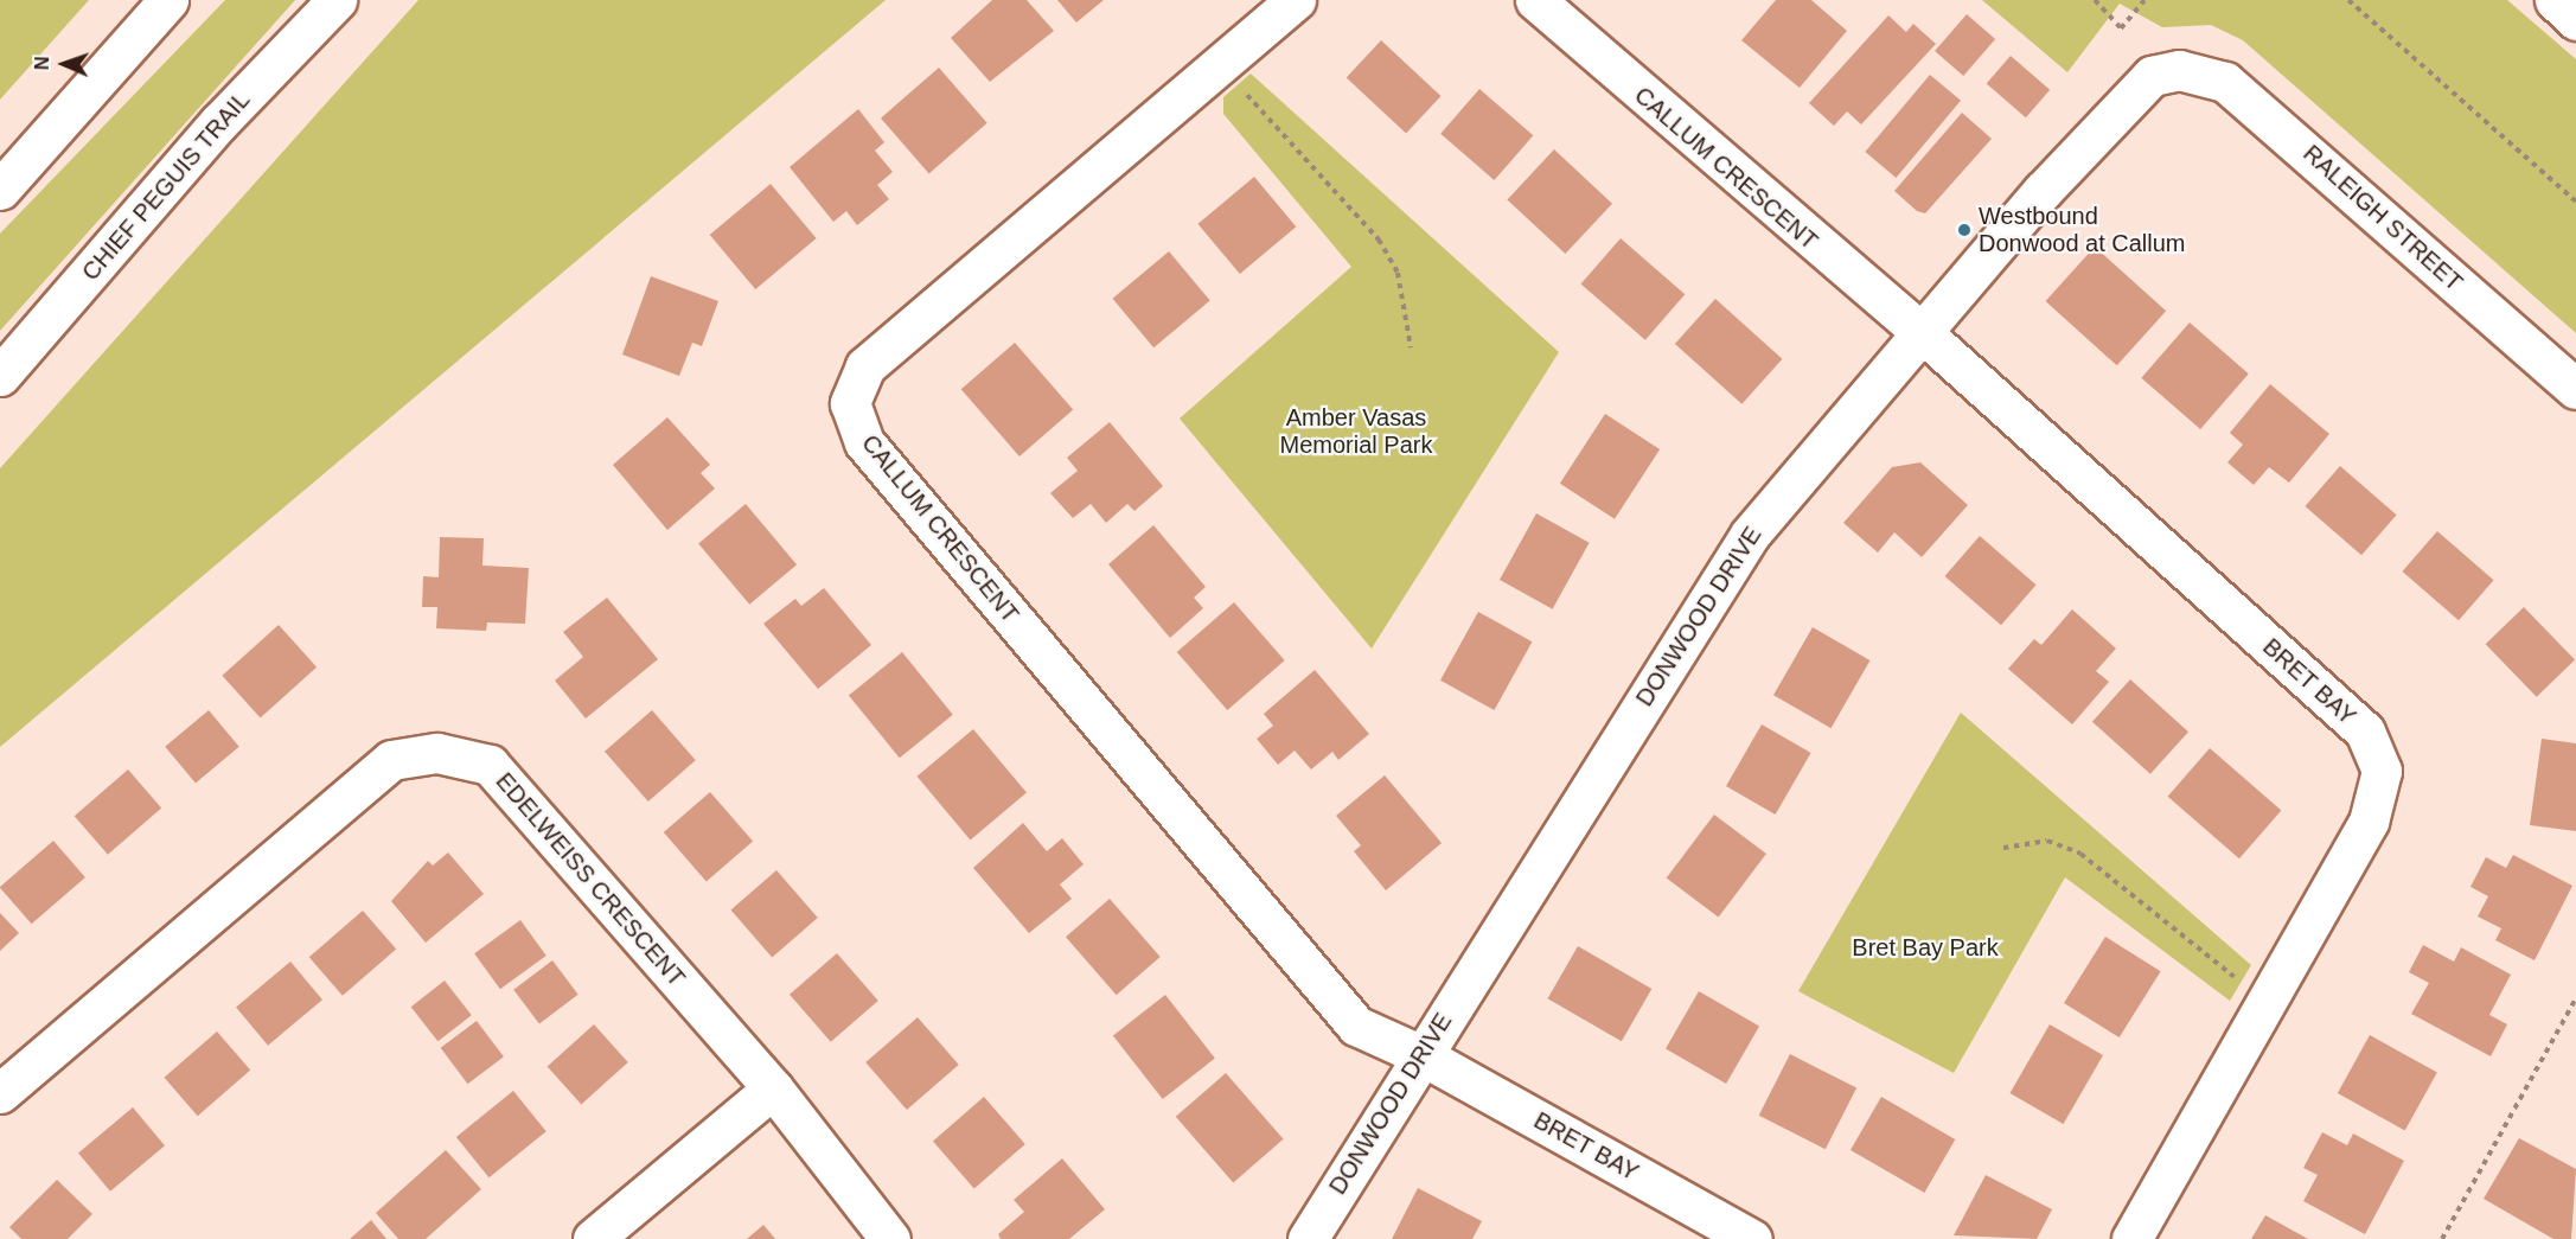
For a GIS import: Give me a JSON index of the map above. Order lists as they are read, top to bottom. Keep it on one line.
{"streets":{"street":["CALLUM CRESCENT","CHIEF PEGUIS TRAIL","RALEIGH STREET","DONWOOD DRIVE","BRET BAY","EDELWEISS CRESCENT"]},"crossings":[["CALLUM CRESCENT","DONWOOD DRIVE"],["CALLUM CRESCENT","BRET BAY"],["RALEIGH STREET","DONWOOD DRIVE"],["DONWOOD DRIVE","BRET BAY"]],"parks":["Amber Vasas Memorial Park","Bret Bay Park"],"places":["Westbound Donwood at Callum"],"north":"left"}
